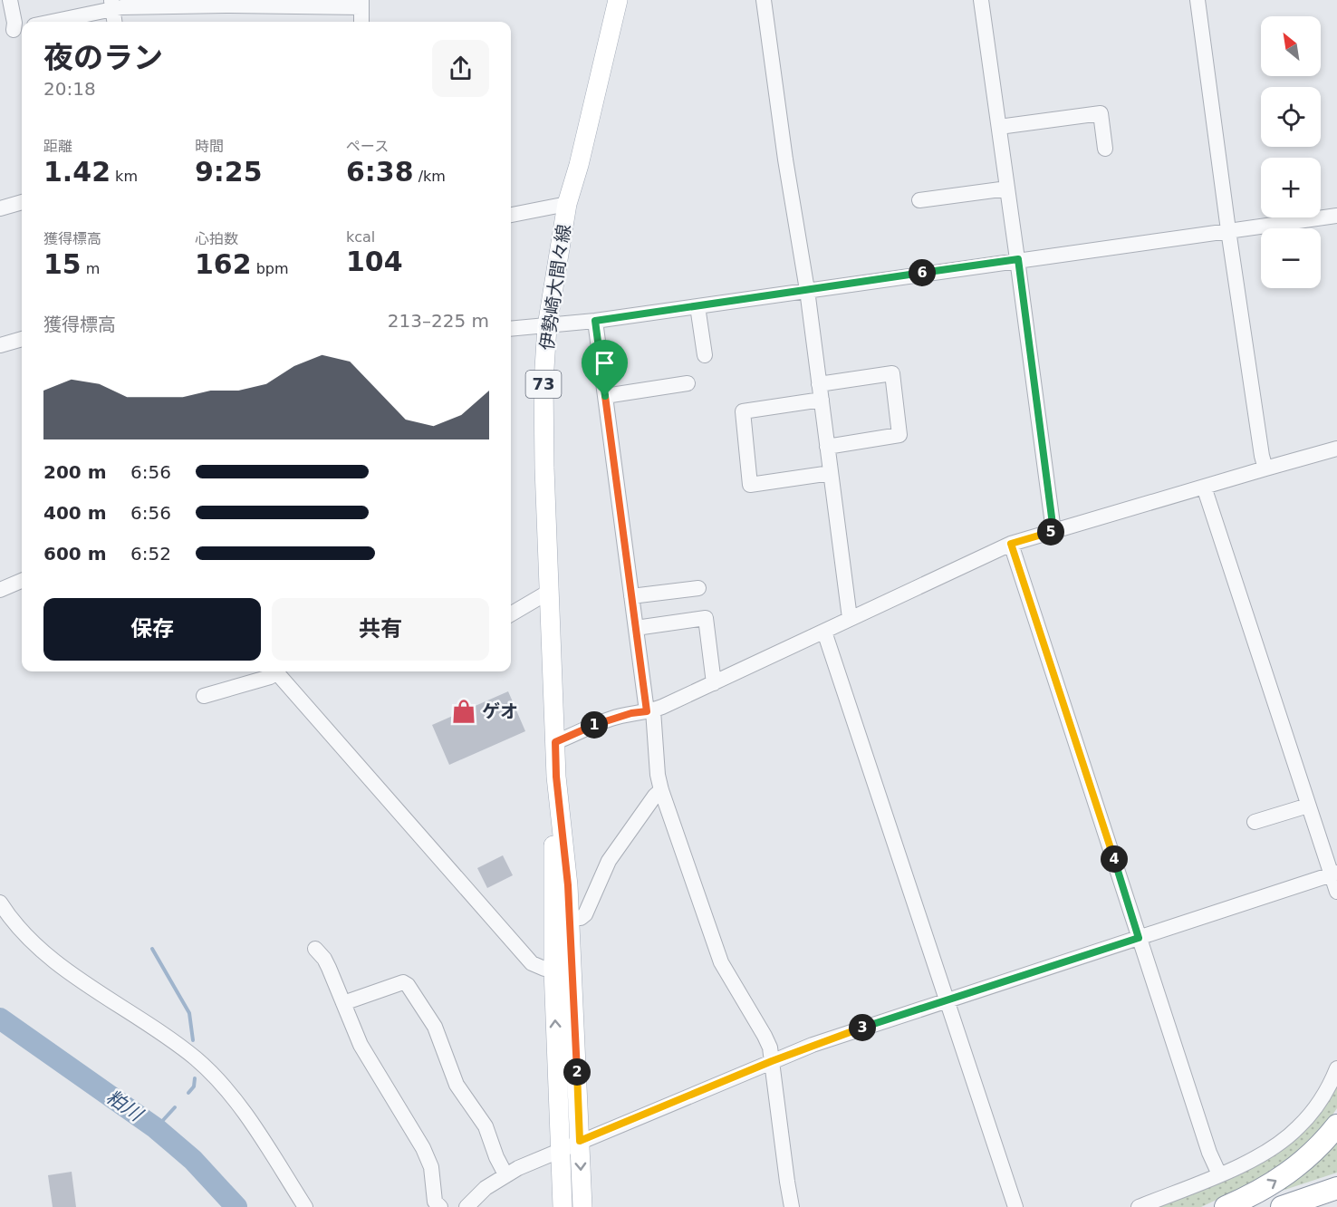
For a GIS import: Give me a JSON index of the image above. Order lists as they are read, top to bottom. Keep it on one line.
{"streets":{"main road":["伊勢崎大間々線","73"]},"water":["粕川"],"places":{"shop":["ゲオ"]},"north":"top left","page":{"map_buttons":["+","−"],"heading":["夜のラン","20:18"],"stats":[["距離","1.42 km"],["時間","9:25"],["ペース","6:38 /km"],["獲得標高","15 m"],["心拍数","162 bpm"],["kcal","104"]],"pins":["6","5","1","4","3","2"],"chart":["獲得標高","213–225 m"],"list":[{"name":"200 m","note":"6:56"},{"name":"400 m","note":"6:56"},{"name":"600 m","note":"6:52"}],"buttons":["保存","共有"]}}
